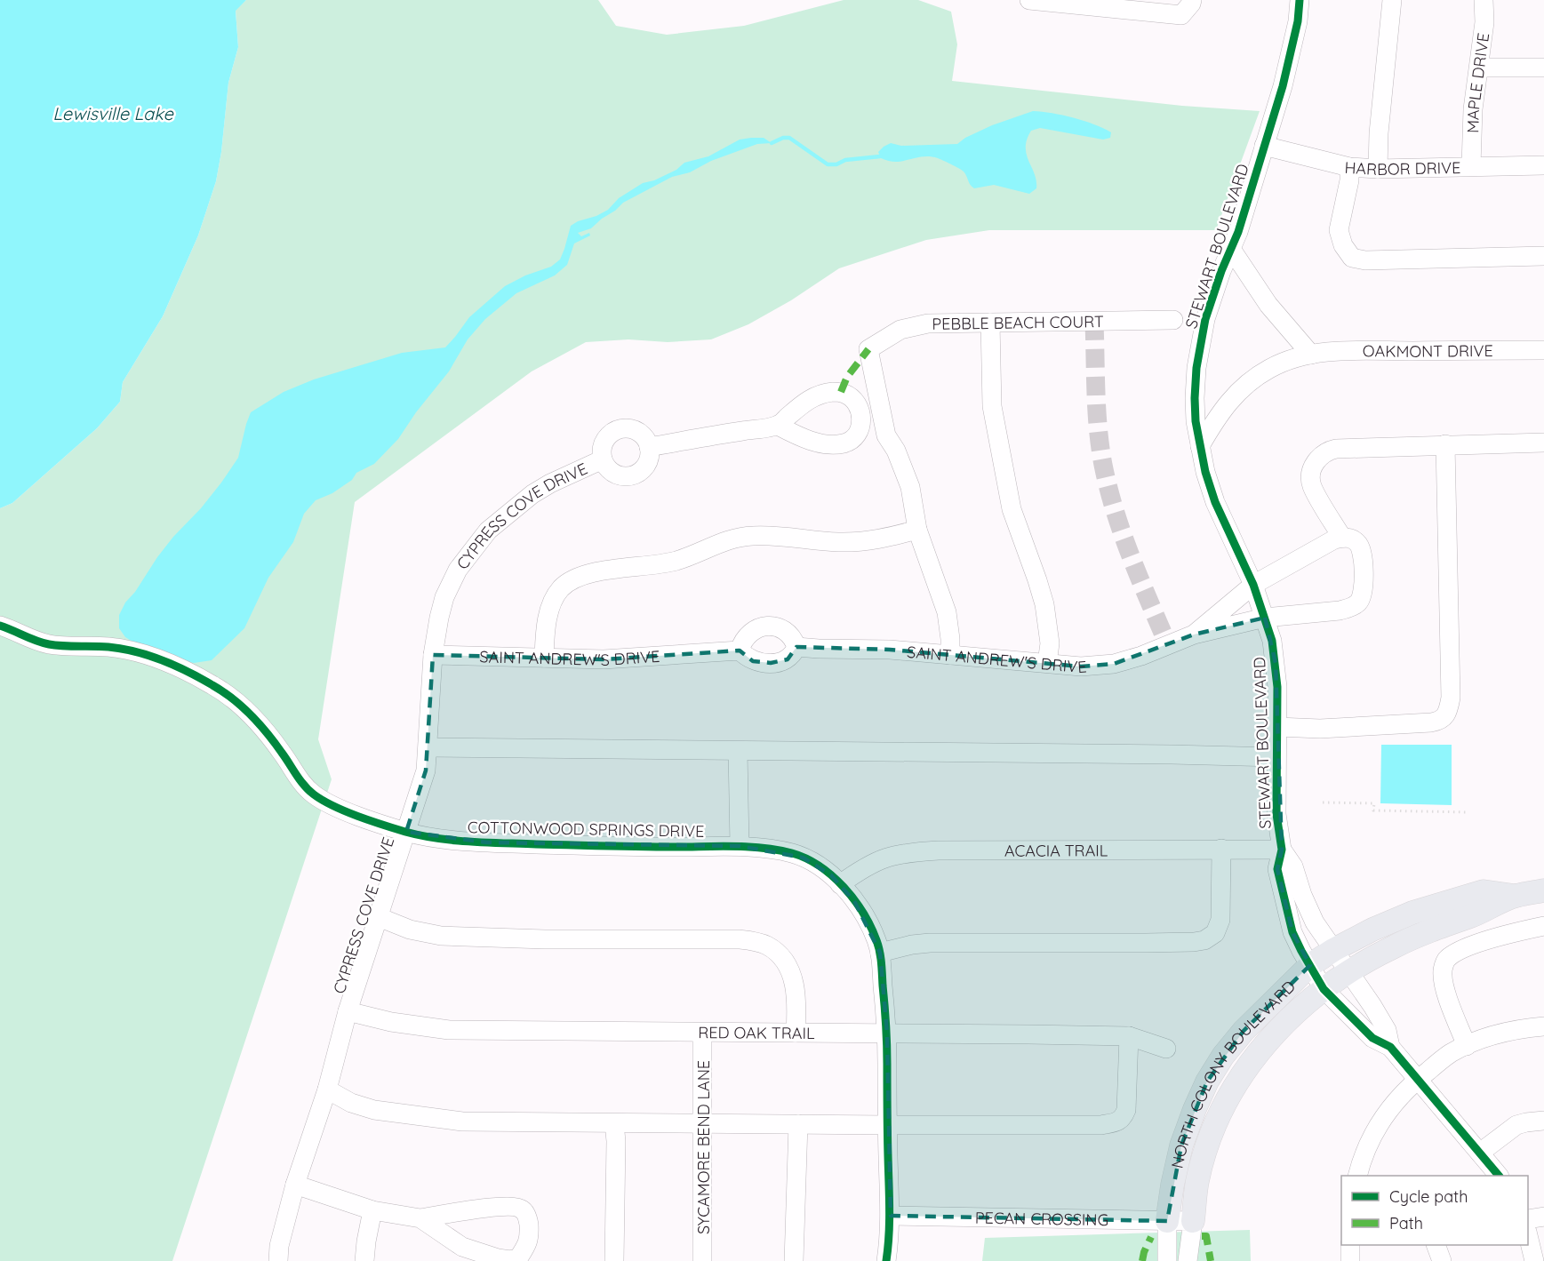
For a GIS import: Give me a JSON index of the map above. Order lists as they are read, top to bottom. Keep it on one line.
{"streets":{"main road":["NORTH COLONY BOULEVARD"],"street":["MAPLE DRIVE","HARBOR DRIVE","STEWART BOULEVARD","PEBBLE BEACH COURT","OAKMONT DRIVE","CYPRESS COVE DRIVE","SAINT ANDREW'S DRIVE","COTTONWOOD SPRINGS DRIVE","ACACIA TRAIL","RED OAK TRAIL","SYCAMORE BEND LANE","PECAN CROSSING"]},"crossings":[["MAPLE DRIVE","HARBOR DRIVE"],["HARBOR DRIVE","STEWART BOULEVARD"],["STEWART BOULEVARD","OAKMONT DRIVE"],["STEWART BOULEVARD","ACACIA TRAIL"],["STEWART BOULEVARD","NORTH COLONY BOULEVARD"],["CYPRESS COVE DRIVE","SAINT ANDREW'S DRIVE"],["CYPRESS COVE DRIVE","COTTONWOOD SPRINGS DRIVE"],["CYPRESS COVE DRIVE","RED OAK TRAIL"],["COTTONWOOD SPRINGS DRIVE","ACACIA TRAIL"],["COTTONWOOD SPRINGS DRIVE","RED OAK TRAIL"],["COTTONWOOD SPRINGS DRIVE","PECAN CROSSING"],["RED OAK TRAIL","SYCAMORE BEND LANE"],["NORTH COLONY BOULEVARD","PECAN CROSSING"]],"water":["Lewisville Lake"],"legend":["Cycle path","Path"]}
